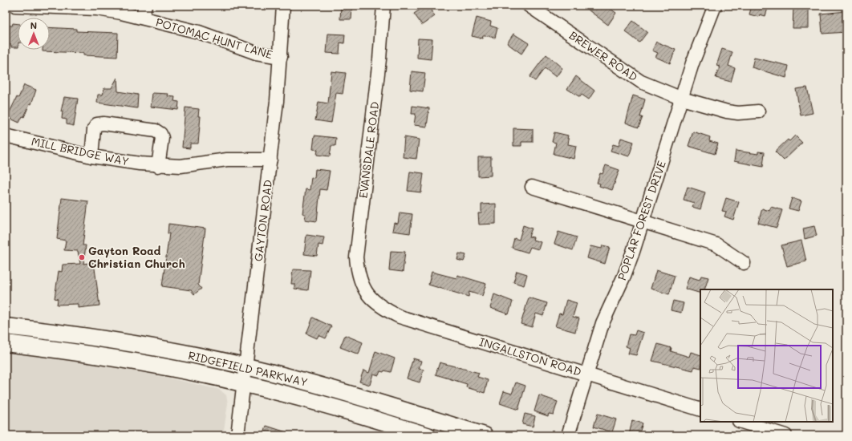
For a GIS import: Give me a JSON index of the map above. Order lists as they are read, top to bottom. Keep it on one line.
{"streets":{"main road":["RIDGEFIELD PARKWAY"],"street":["POTOMAC HUNT LANE","BREWER ROAD","EVANSDALE ROAD","MILL BRIDGE WAY","GAYTON ROAD","POPLAR FOREST DRIVE","INGALLSTON ROAD"]},"crossings":[["POTOMAC HUNT LANE","GAYTON ROAD"],["BREWER ROAD","POPLAR FOREST DRIVE"],["EVANSDALE ROAD","INGALLSTON ROAD"],["MILL BRIDGE WAY","GAYTON ROAD"],["GAYTON ROAD","RIDGEFIELD PARKWAY"],["POPLAR FOREST DRIVE","INGALLSTON ROAD"]],"places":["Gayton Road Christian Church"],"north":"top"}
